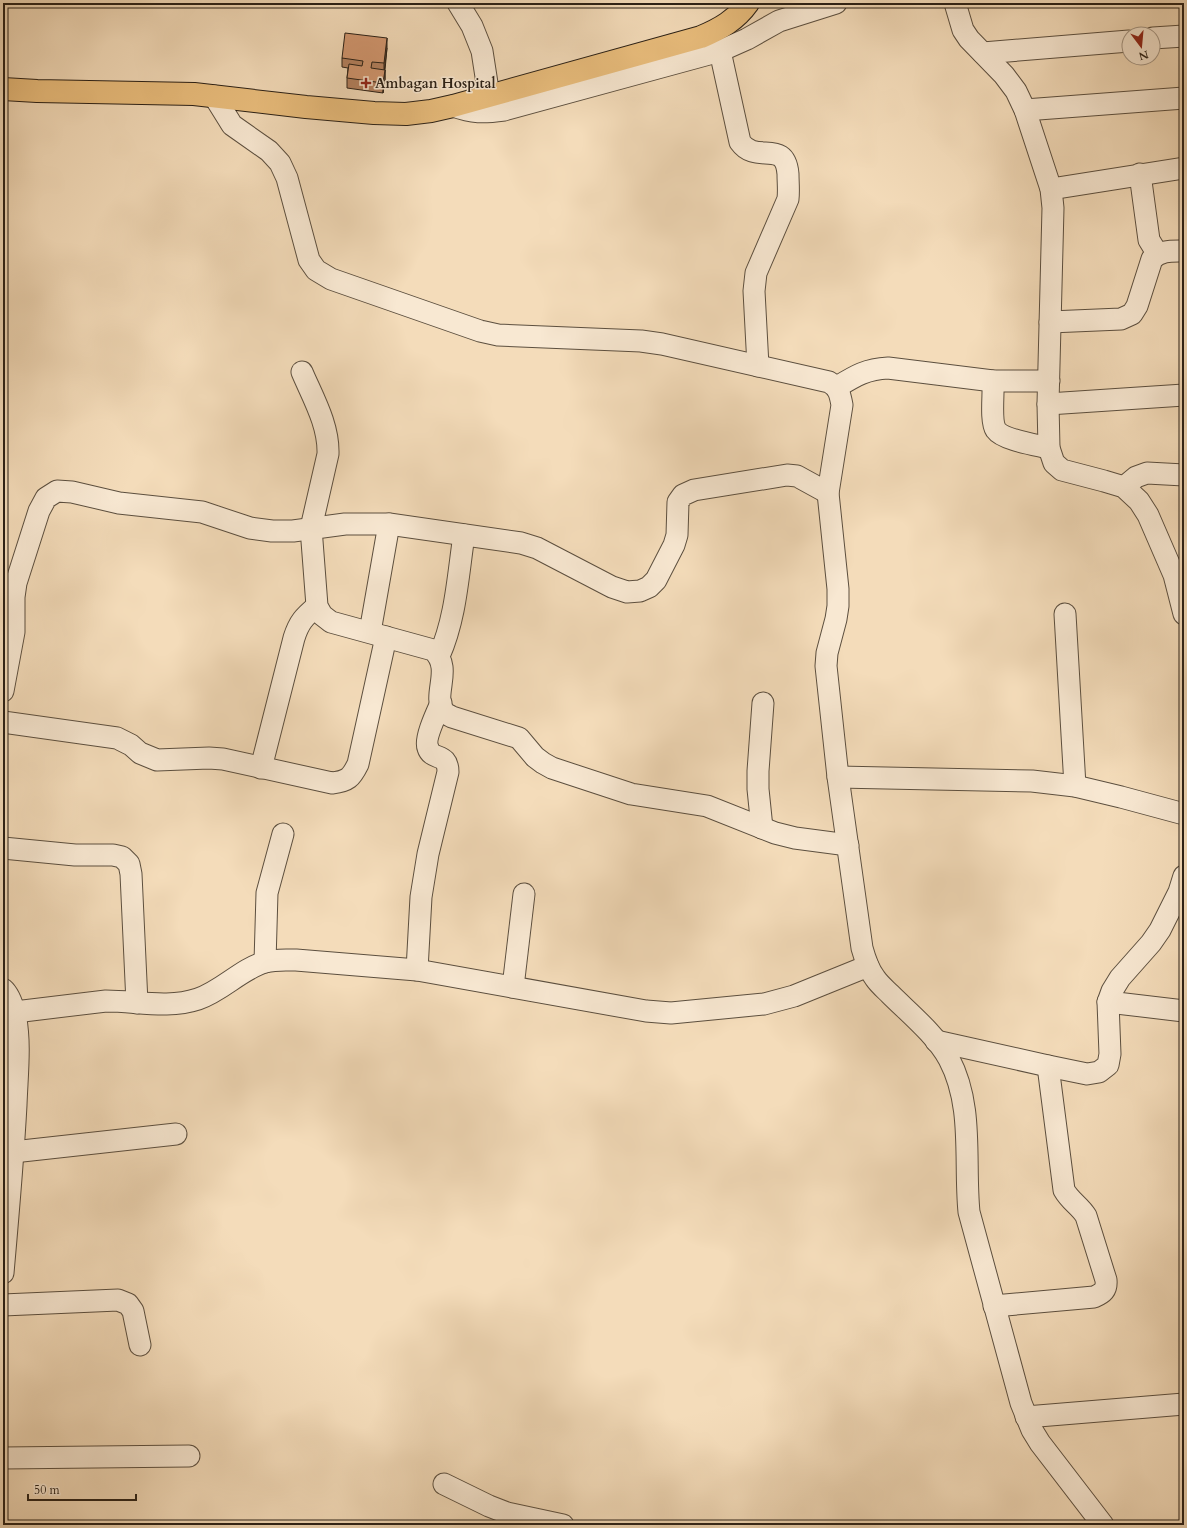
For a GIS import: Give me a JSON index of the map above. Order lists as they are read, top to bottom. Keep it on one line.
{"places":{"health":["Ambagan Hospital"]},"scale_bar":"50 m","north":"bottom"}
